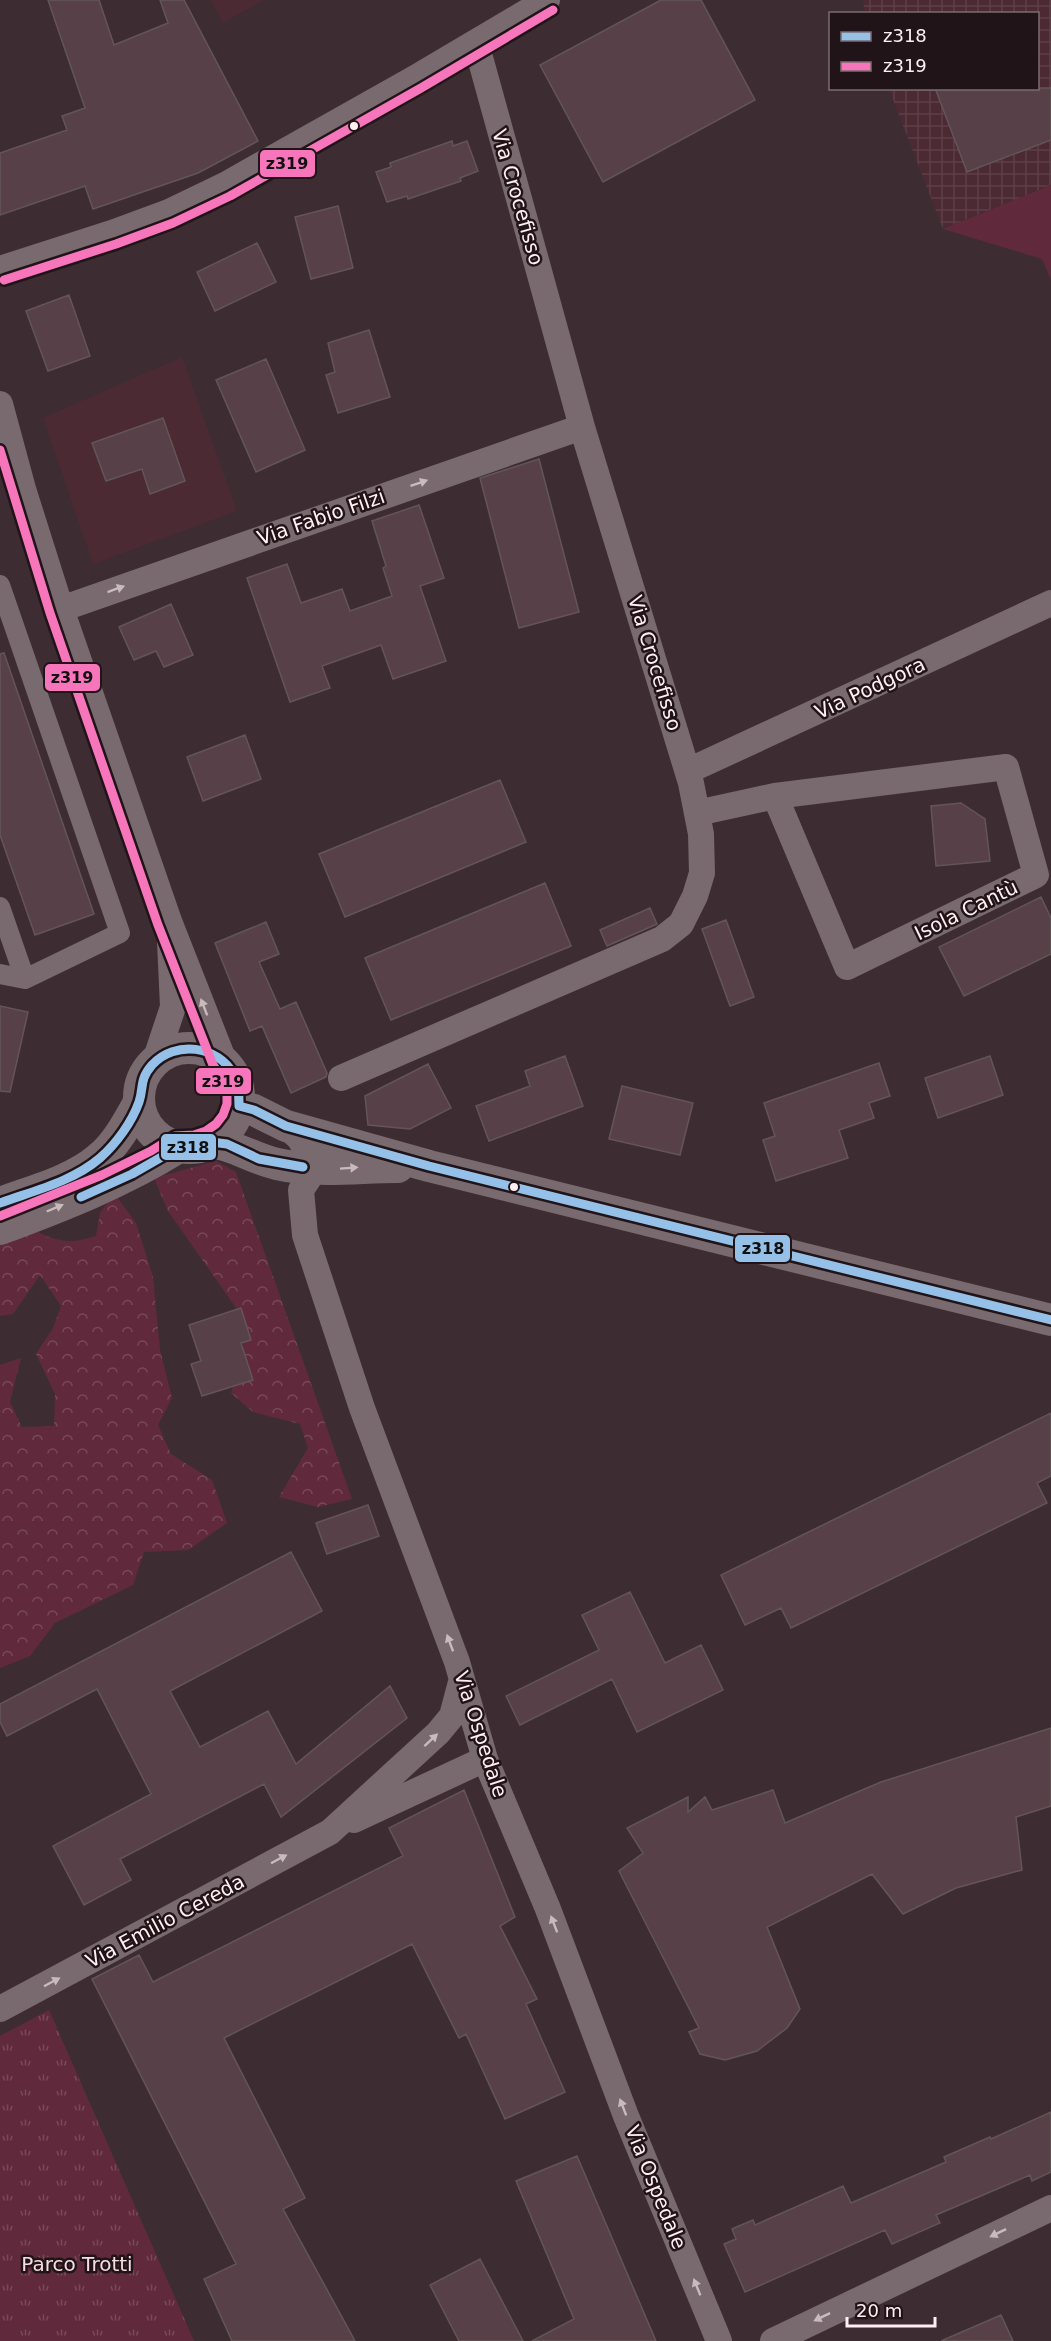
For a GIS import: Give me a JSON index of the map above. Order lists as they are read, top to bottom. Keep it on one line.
{"streets":{"street":["Via Crocefisso","Via Fabio Filzi","Via Podgora","Isola Cantù","Via Ospedale","Via Emilio Cereda"]},"crossings":[["Via Crocefisso","Via Fabio Filzi"],["Via Crocefisso","Via Podgora"],["Via Crocefisso","Isola Cantù"],["Via Ospedale","Via Emilio Cereda"]],"one_way":["Via Fabio Filzi","Via Ospedale","Via Emilio Cereda"],"parks":["Parco Trotti"],"lines":["transit line z319","transit line z318"],"legend":["z318","z319"],"scale_bar":"20 m"}
